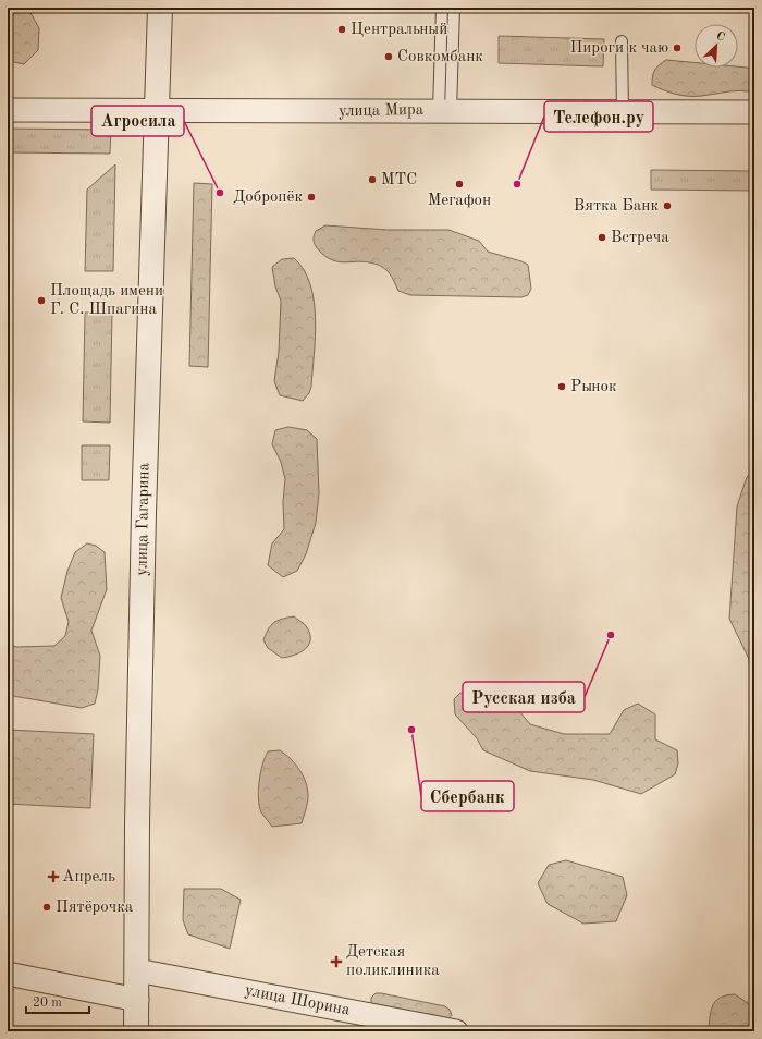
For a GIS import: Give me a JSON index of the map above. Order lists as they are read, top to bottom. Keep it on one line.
{"streets":{"street":["улица Мира","улица Гагарина","улица Шорина"]},"crossings":[["улица Мира","улица Гагарина"],["улица Гагарина","улица Шорина"]],"places":{"other":["Центральный","Пироги к чаю","Совкомбанк","МТС","Мегафон","Телефон.ру","Агросила","Добропёк","Вятка Банк","Встреча","Площадь имени Г. С. Шпагина","Рынок","Русская изба","Сбербанк","Пятёрочка"],"health":["Апрель","Детская поликлиника"]},"scale_bar":"20 m","north":"top right"}
